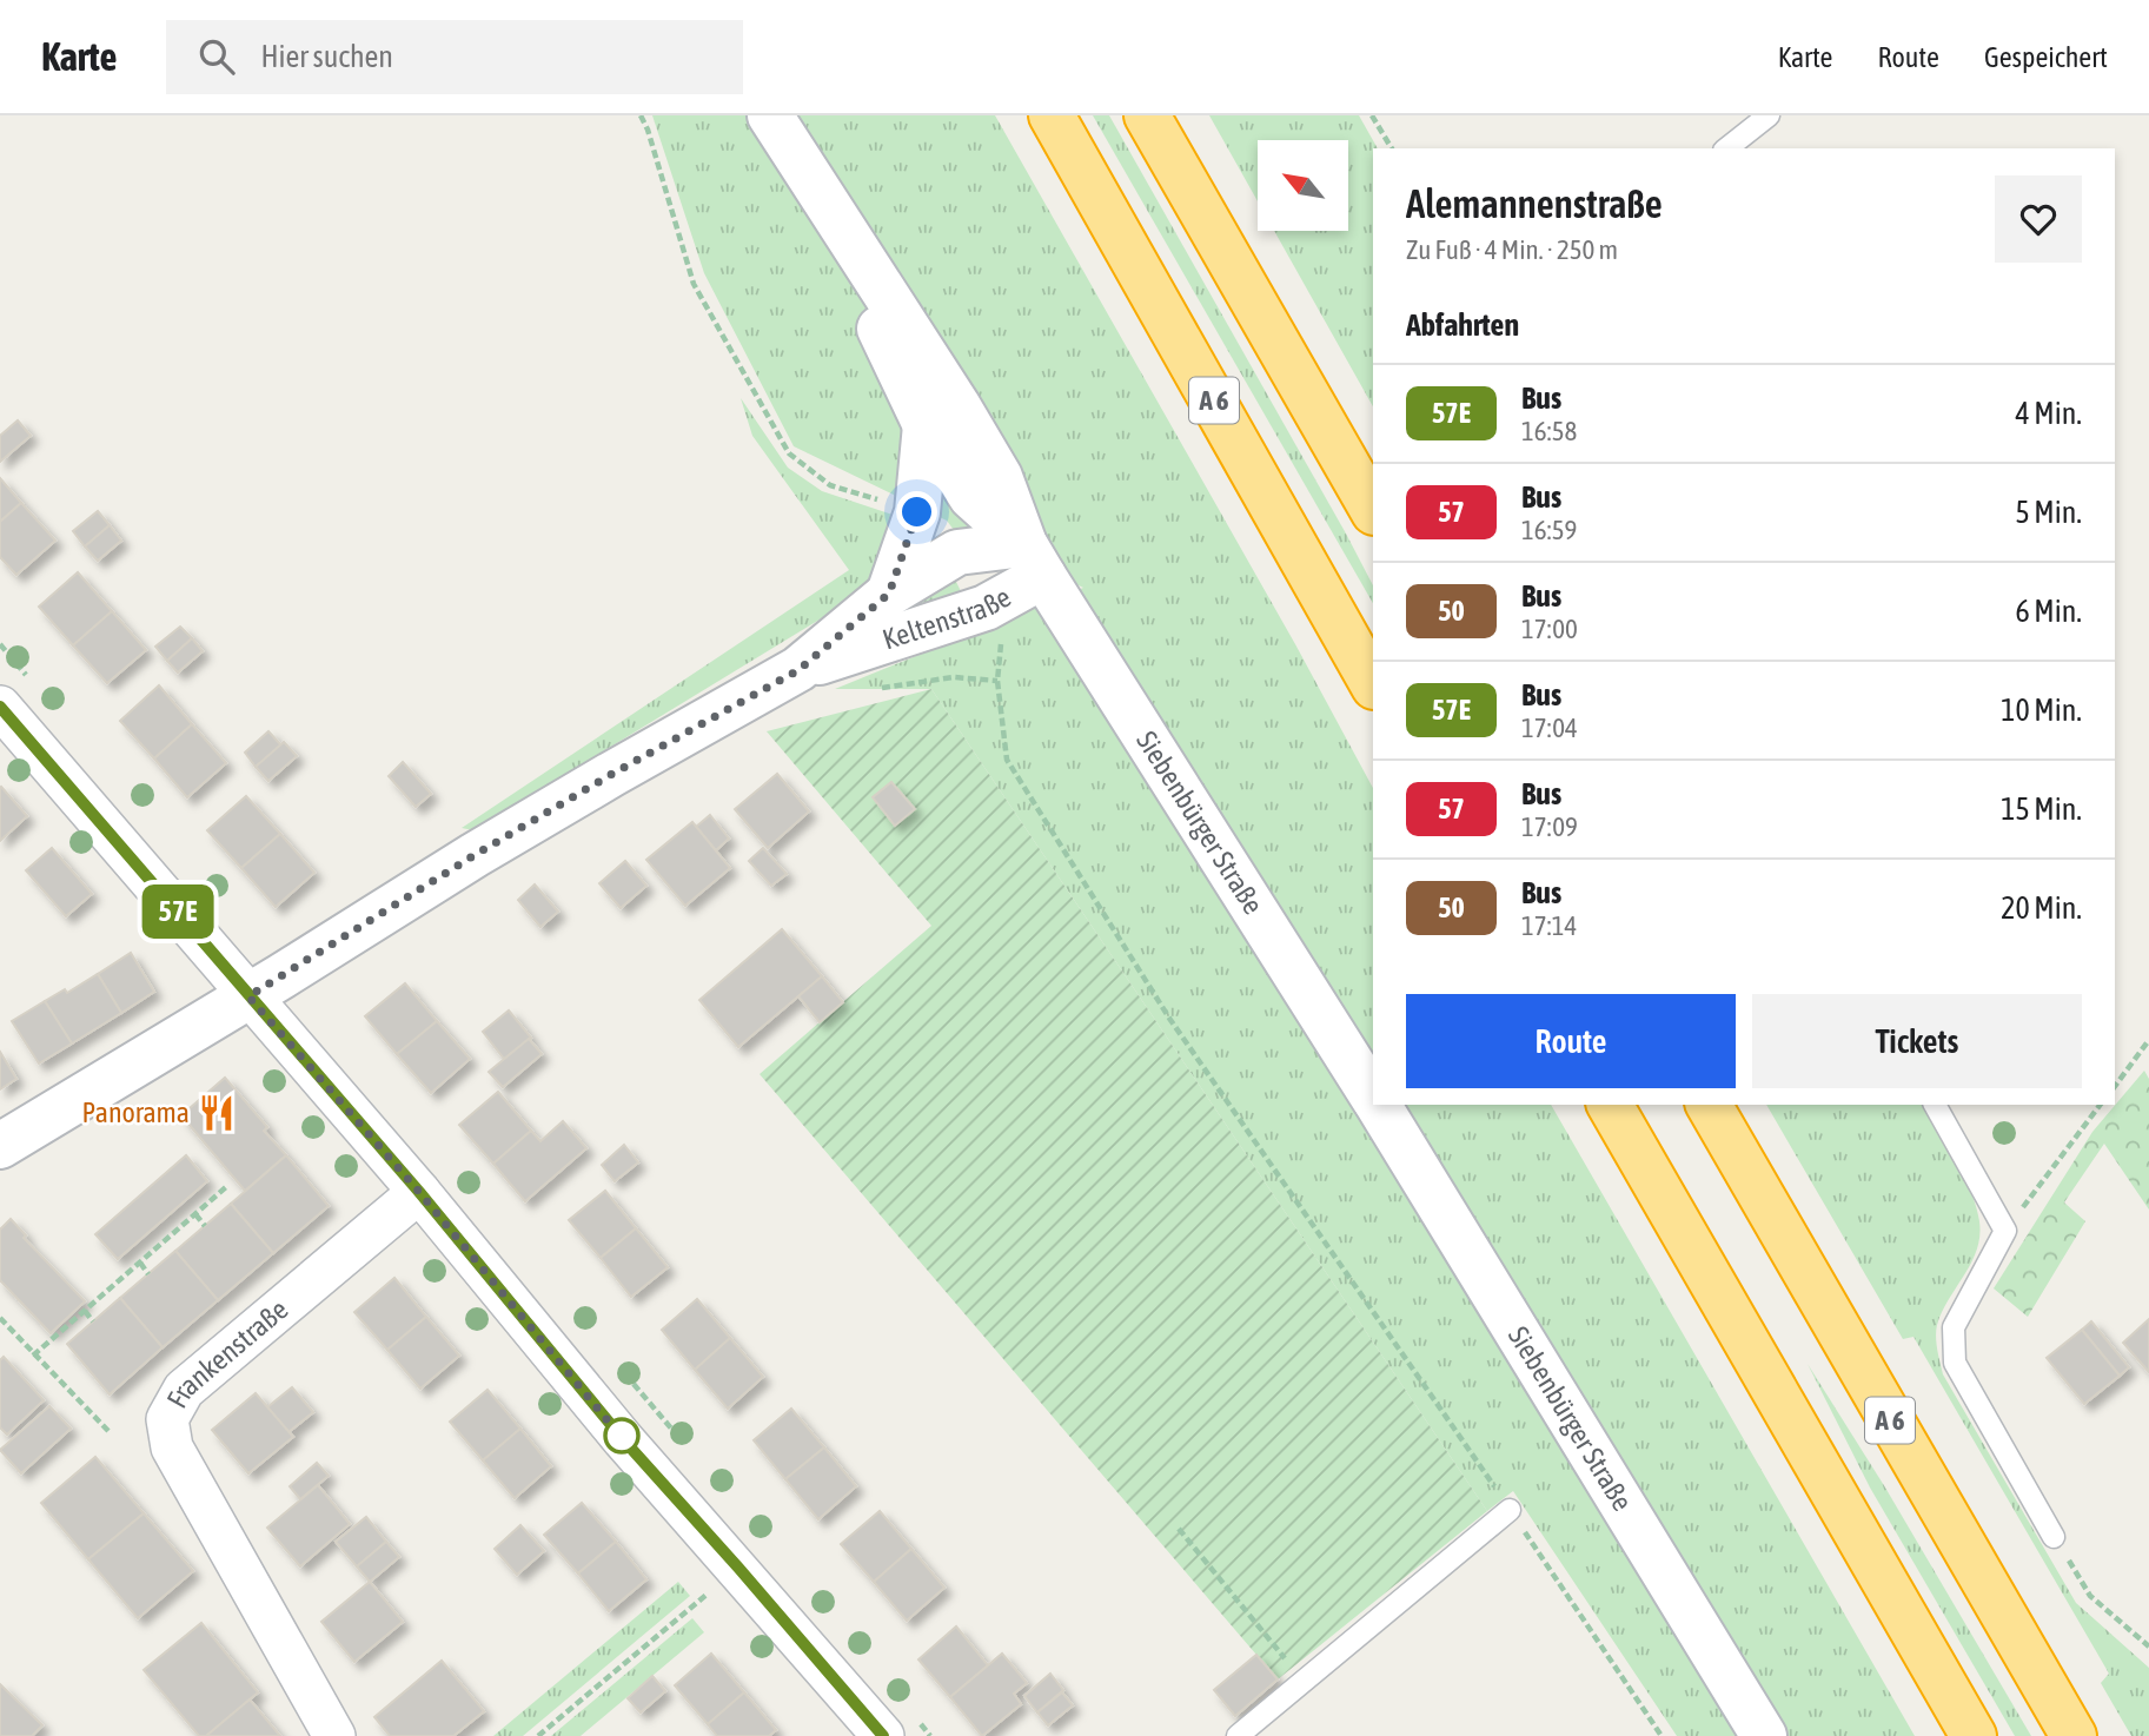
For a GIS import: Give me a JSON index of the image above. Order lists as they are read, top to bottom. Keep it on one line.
{"streets":{"highway":["A 6"],"main road":["Keltenstraße","Siebenbürger Straße"],"street":["Frankenstraße"]},"crossings":[["Keltenstraße","Siebenbürger Straße"]],"places":{"restaurant":["Panorama"]},"lines":["bus line 57E"],"north":"top left","page":{"header":"Karte","search":"Hier suchen","nav":["Karte","Route","Gespeichert"],"on_map":"57E","heading":[["Alemannenstraße","Zu Fuß · 4 Min. · 250 m"],"Abfahrten"],"list":[{"mark":"57E","name":"Bus","note":"16:58","value":"4 Min."},{"mark":"57","name":"Bus","note":"16:59","value":"5 Min."},{"mark":"50","name":"Bus","note":"17:00","value":"6 Min."},{"mark":"57E","name":"Bus","note":"17:04","value":"10 Min."},{"mark":"57","name":"Bus","note":"17:09","value":"15 Min."},{"mark":"50","name":"Bus","note":"17:14","value":"20 Min."}],"buttons":["Route","Tickets"]}}
